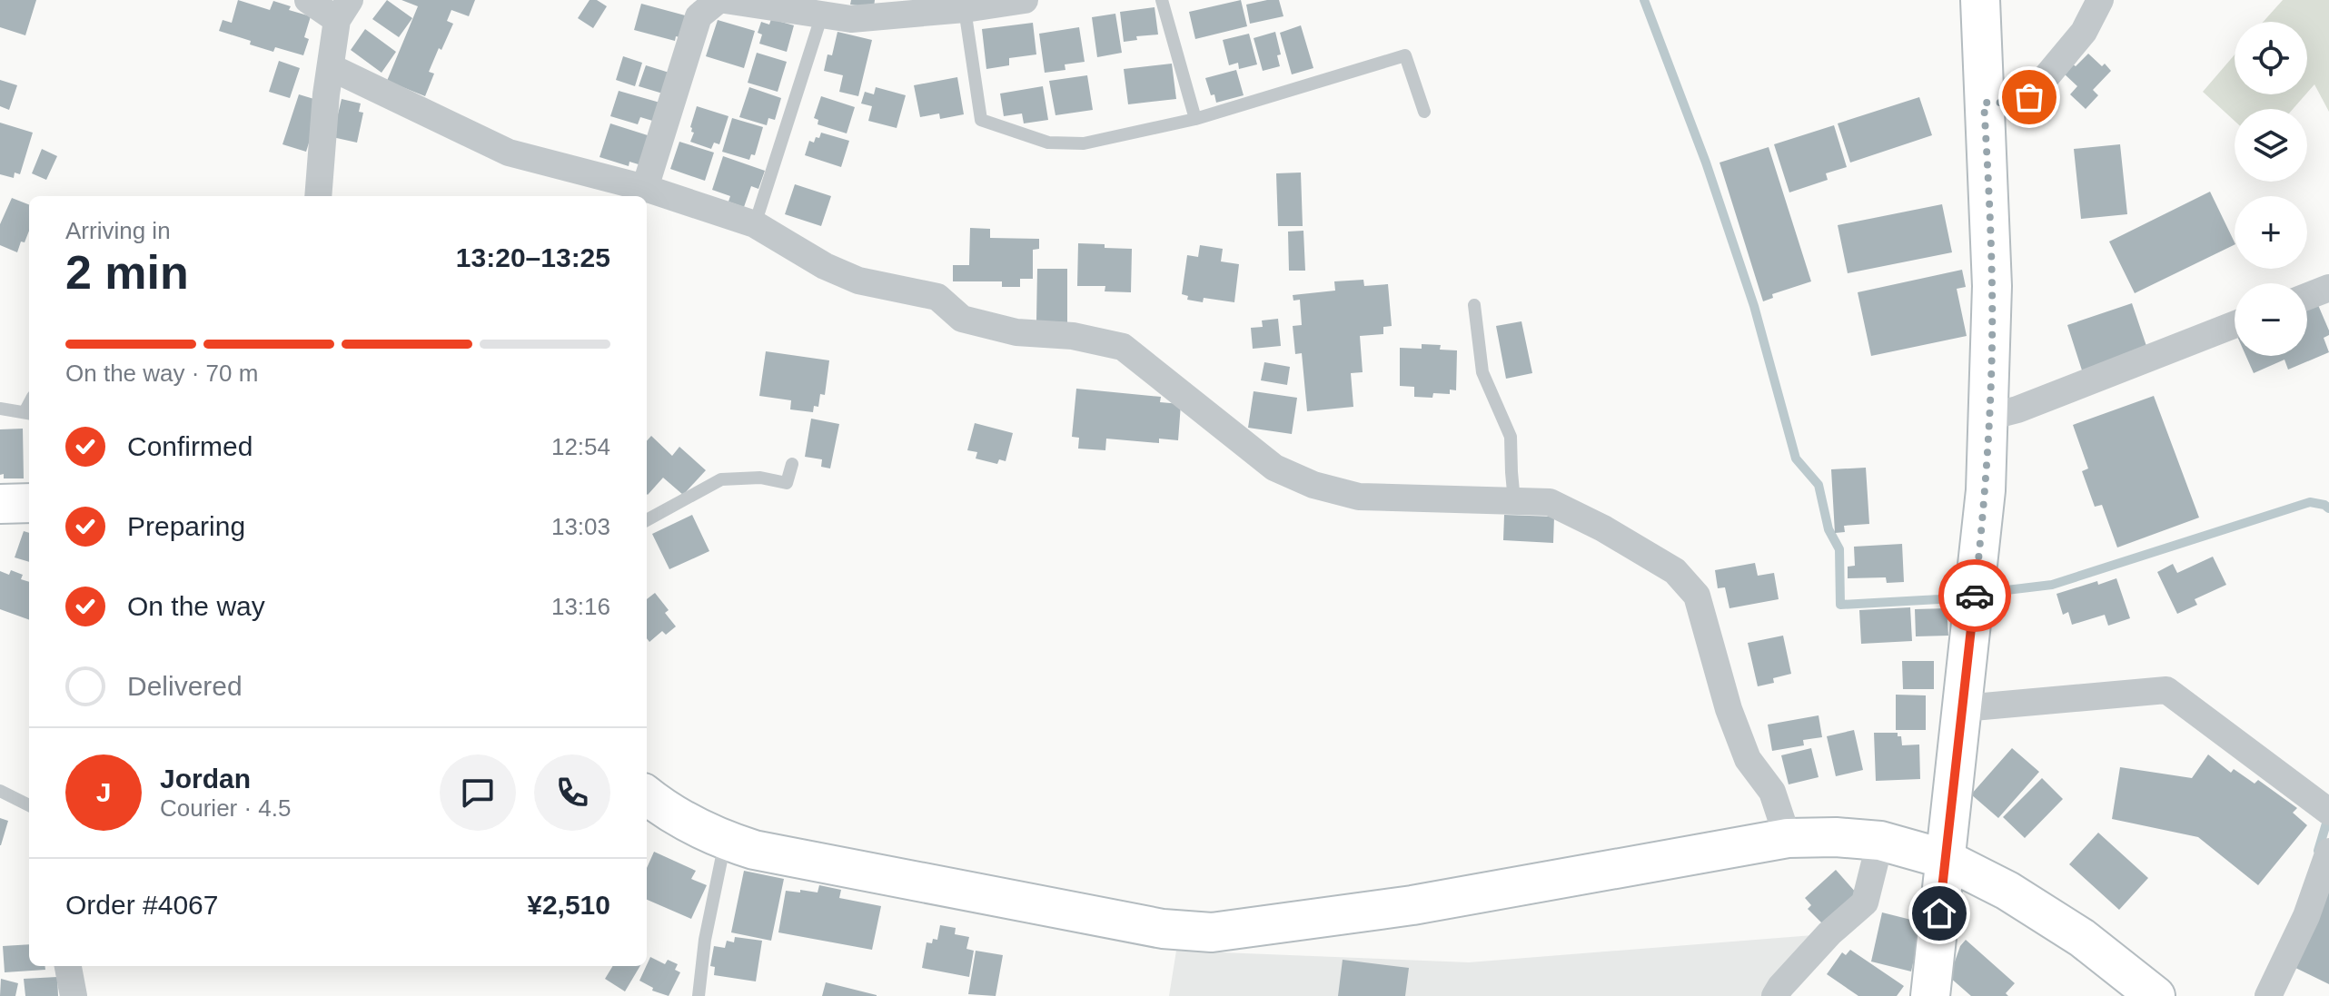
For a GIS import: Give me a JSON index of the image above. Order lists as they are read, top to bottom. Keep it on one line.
{"page":{"map_buttons":["+","−"],"heading":["2 min","Arriving in","13:20–13:25"],"panel":["Jordan","Courier · 4.5","Order #4067","¥2,510"],"bar":"On the way · 70 m","list":[["Confirmed","12:54"],["Preparing","13:03"],["On the way","13:16"],"Delivered"],"round":"J"}}
